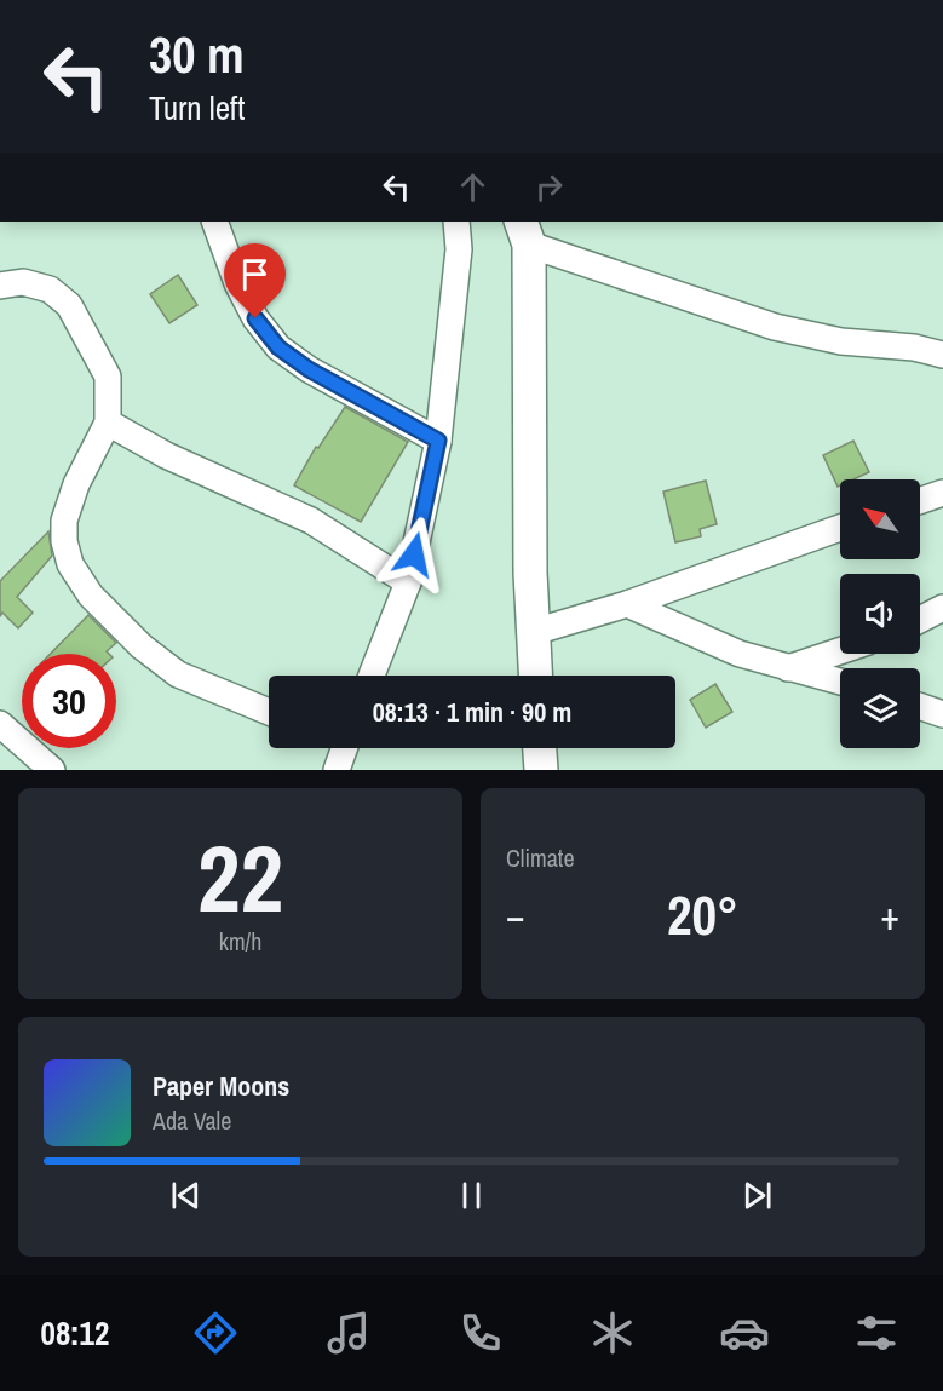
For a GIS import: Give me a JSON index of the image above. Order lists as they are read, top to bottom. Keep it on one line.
{"north":"top left","page":{"turn":["30 m","Turn left"],"limit":"30","trip":"08:13 · 1 min · 90 m","tile":[["22","km/h"],"Climate"],"heat":["−","20°","+"],"song":["Paper Moons","Ada Vale"],"tabs":"08:12"}}
